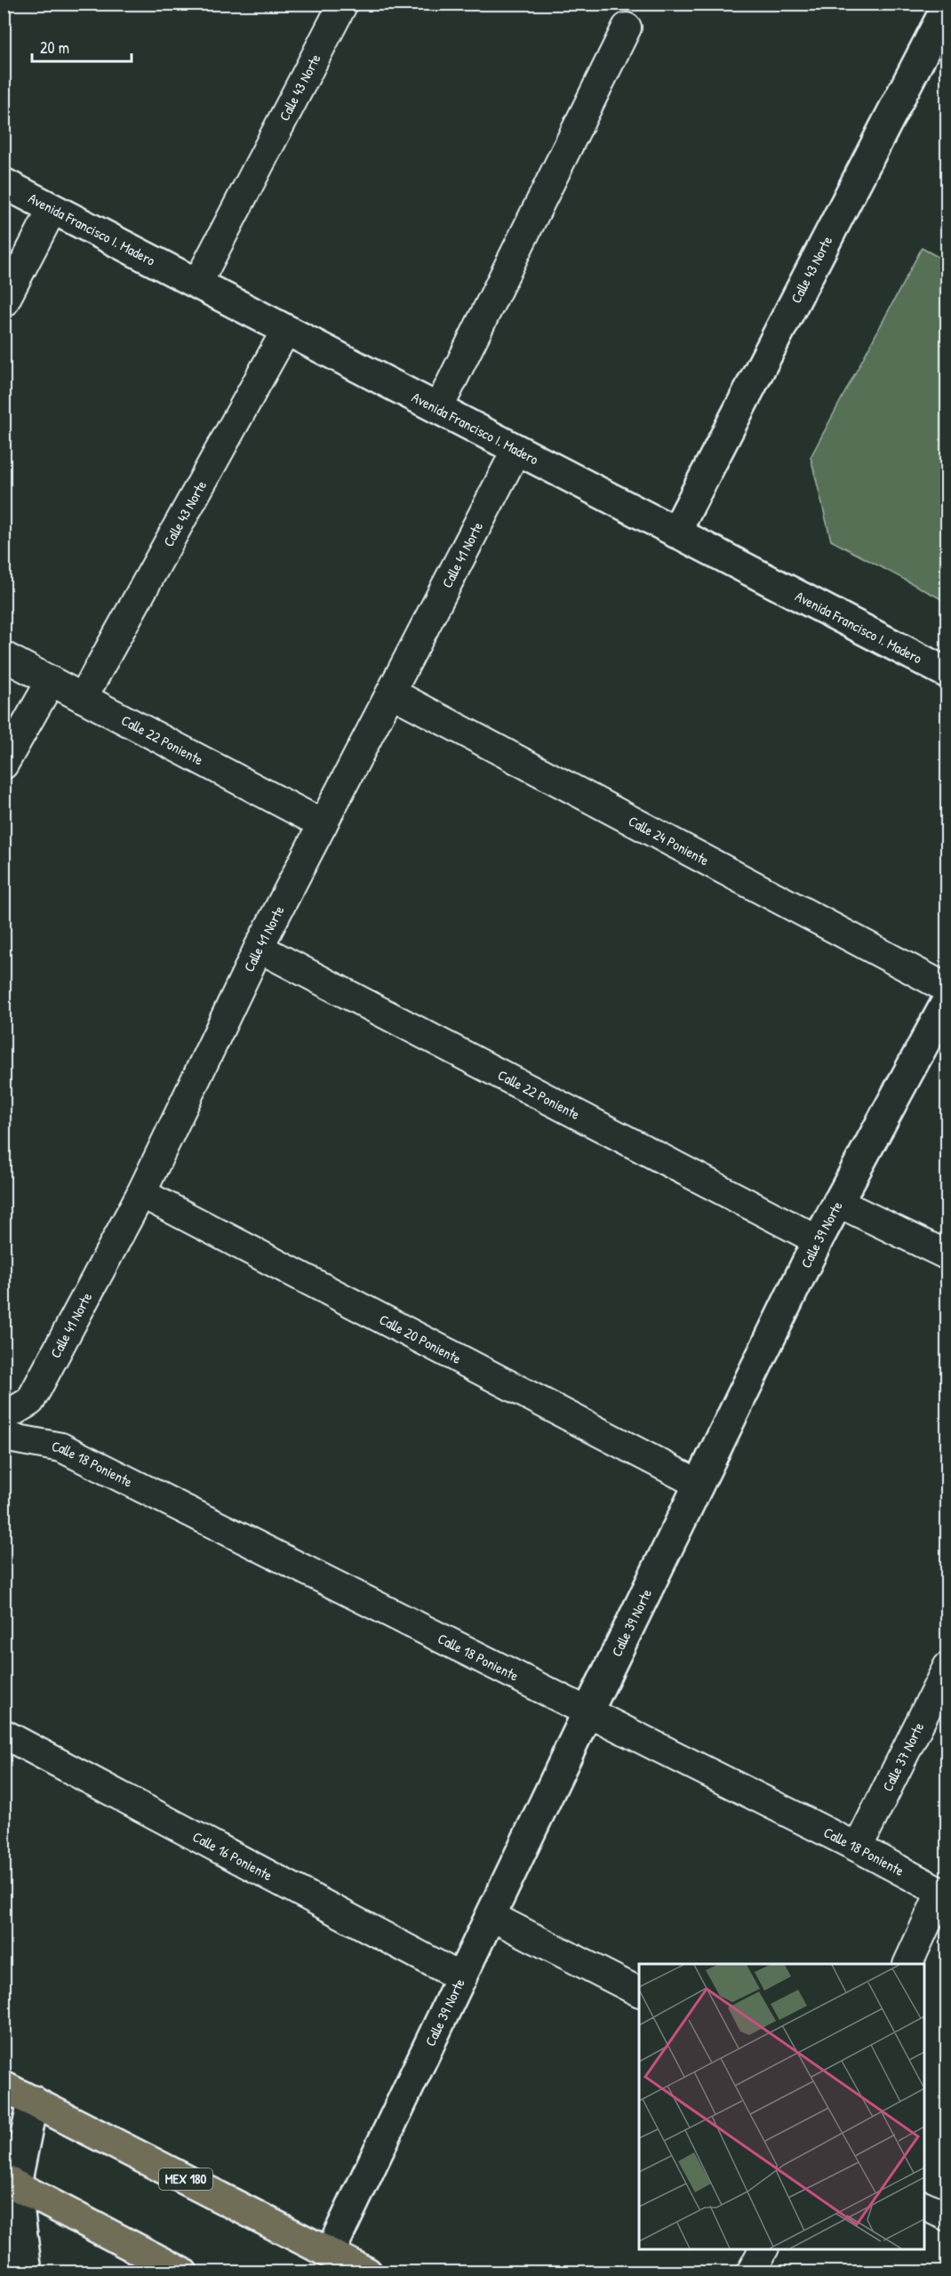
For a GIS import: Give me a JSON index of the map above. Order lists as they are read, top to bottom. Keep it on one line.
{"streets":{"main road":["MEX 180"],"street":["Calle 43 Norte","Avenida Francisco I. Madero","Calle 41 Norte","Calle 22 Poniente","Calle 24 Poniente","Calle 39 Norte","Calle 20 Poniente","Calle 18 Poniente","Calle 37 Norte","Calle 16 Poniente"]},"crossings":[["Calle 43 Norte","Avenida Francisco I. Madero"],["Calle 43 Norte","Calle 22 Poniente"],["Avenida Francisco I. Madero","Calle 41 Norte"],["Calle 41 Norte","Calle 22 Poniente"],["Calle 41 Norte","Calle 24 Poniente"],["Calle 41 Norte","Calle 20 Poniente"],["Calle 22 Poniente","Calle 39 Norte"],["Calle 39 Norte","Calle 20 Poniente"],["Calle 39 Norte","Calle 18 Poniente"],["Calle 39 Norte","Calle 16 Poniente"],["Calle 39 Norte","MEX 180"],["Calle 18 Poniente","Calle 37 Norte"]],"scale_bar":"20 m"}
